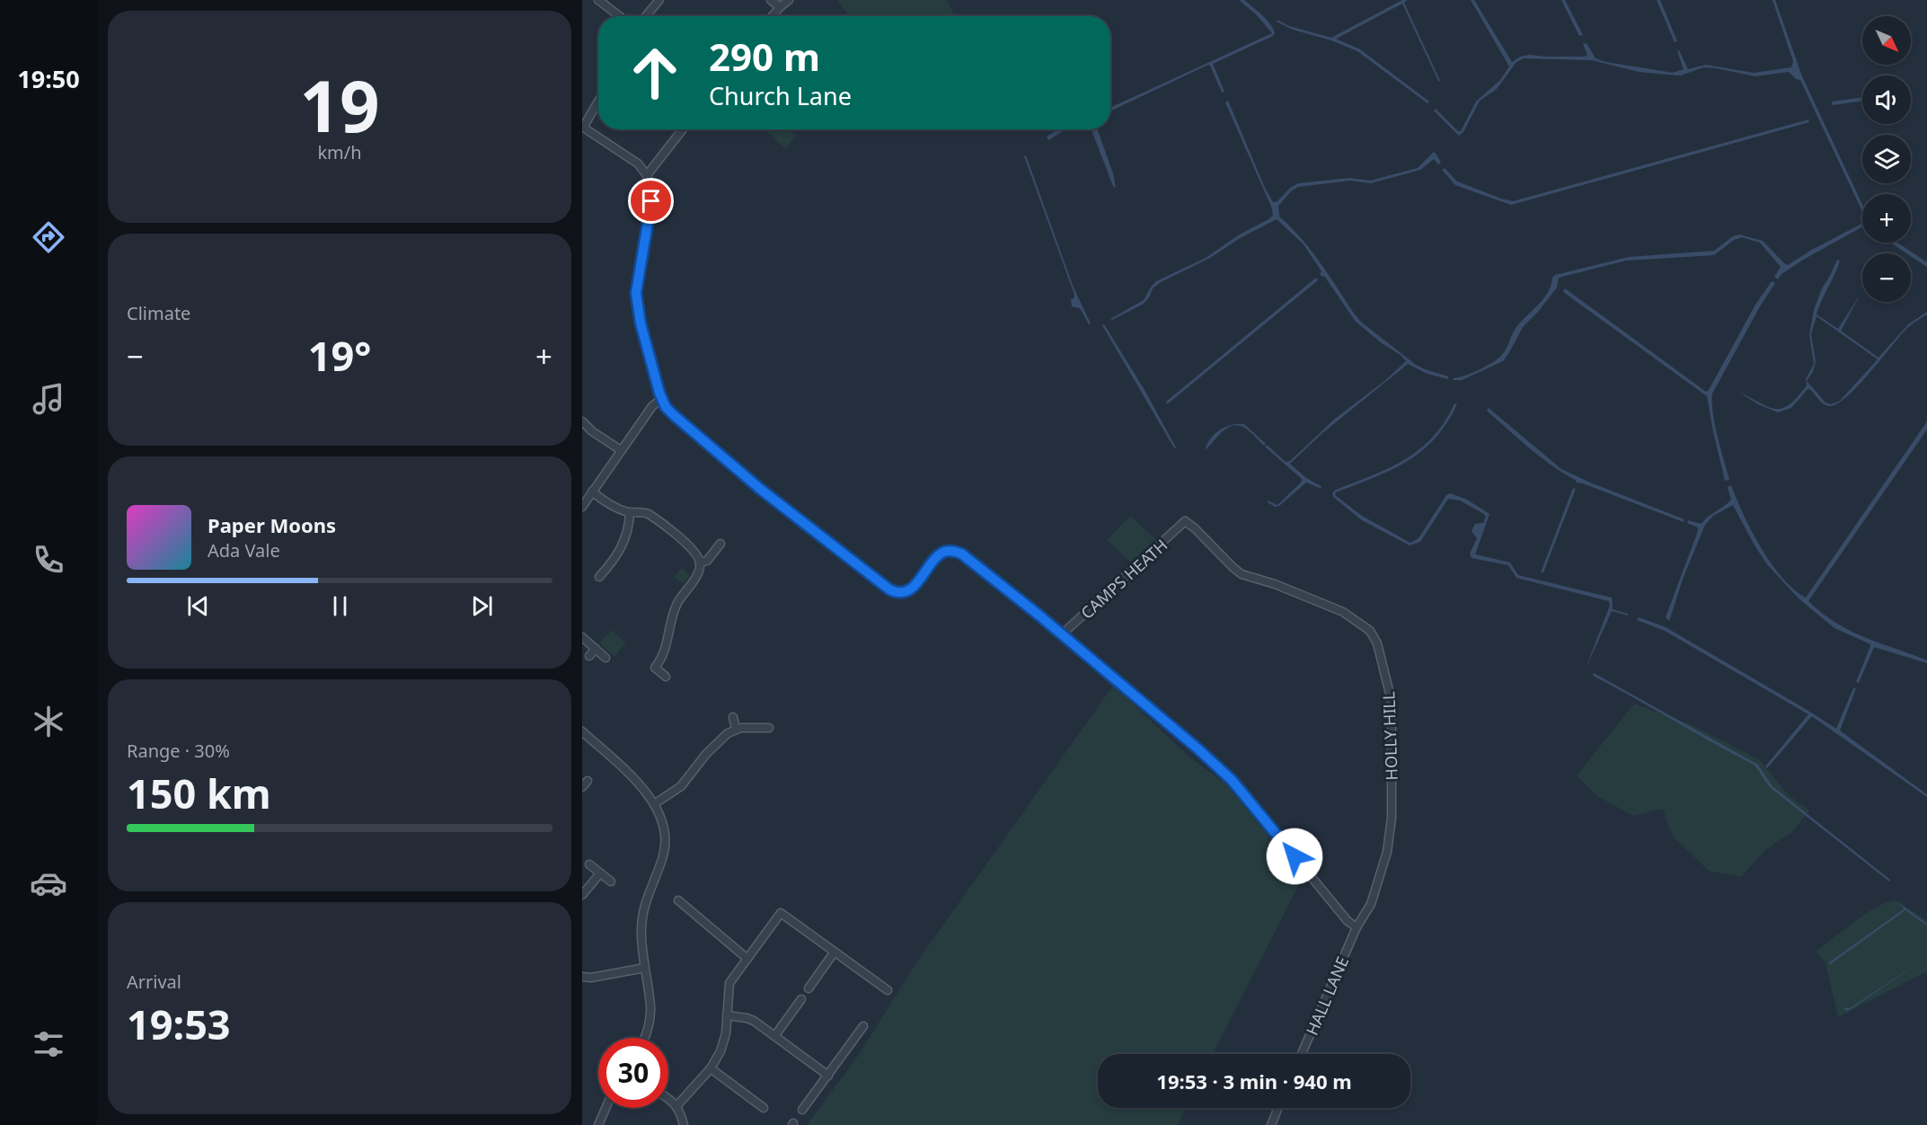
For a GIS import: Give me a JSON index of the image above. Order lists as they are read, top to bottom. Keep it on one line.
{"streets":{"street":["CAMPS HEATH","HOLLY HILL","HALL LANE"]},"crossings":[["CAMPS HEATH","HOLLY HILL"],["HOLLY HILL","HALL LANE"]],"north":"bottom right","page":{"tabs":"19:50","tile":[["19","km/h"],"Climate",["Range · 30%","150 km"],["Arrival","19:53"]],"map_buttons":["+","−"],"turn":["290 m","Church Lane"],"heat":["−","19°","+"],"song":["Paper Moons","Ada Vale"],"limit":"30","trip":"19:53 · 3 min · 940 m"}}
